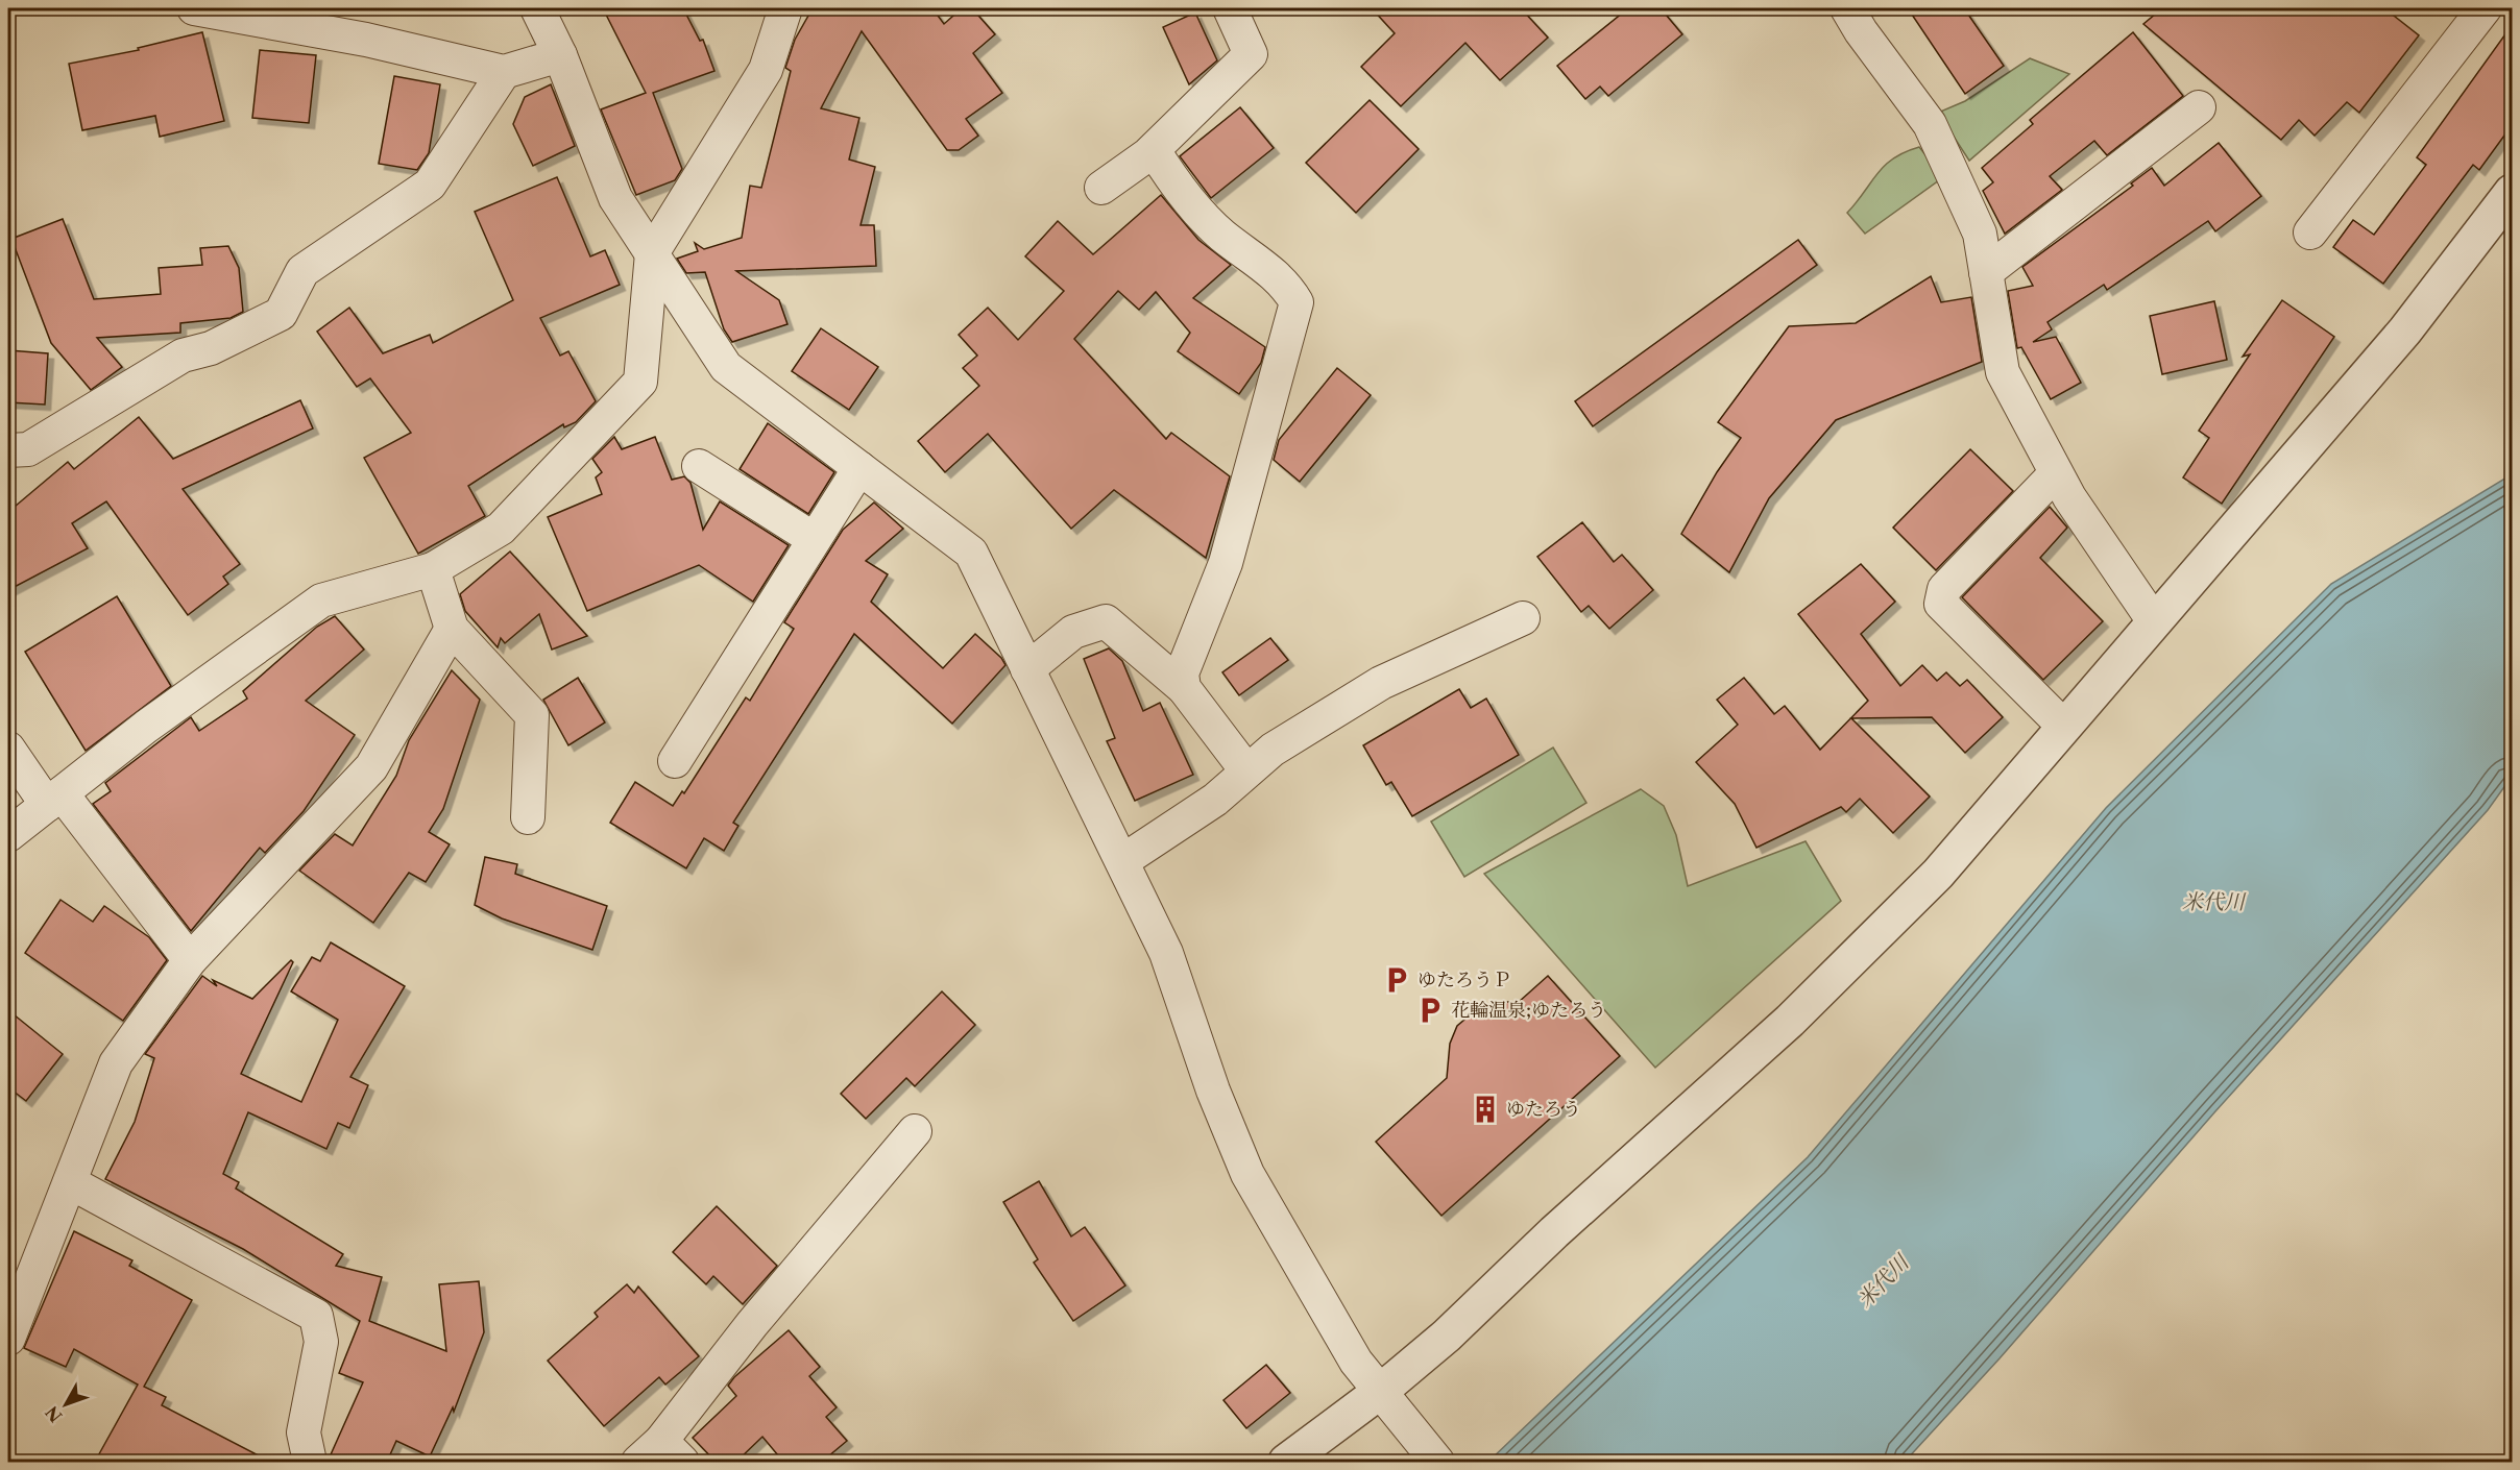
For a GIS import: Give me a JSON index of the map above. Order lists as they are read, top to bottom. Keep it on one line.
{"water":["米代川"],"places":{"parking":["ゆたろうＰ","花輪温泉;ゆたろう"],"building":["ゆたろう"]},"north":"bottom left"}
